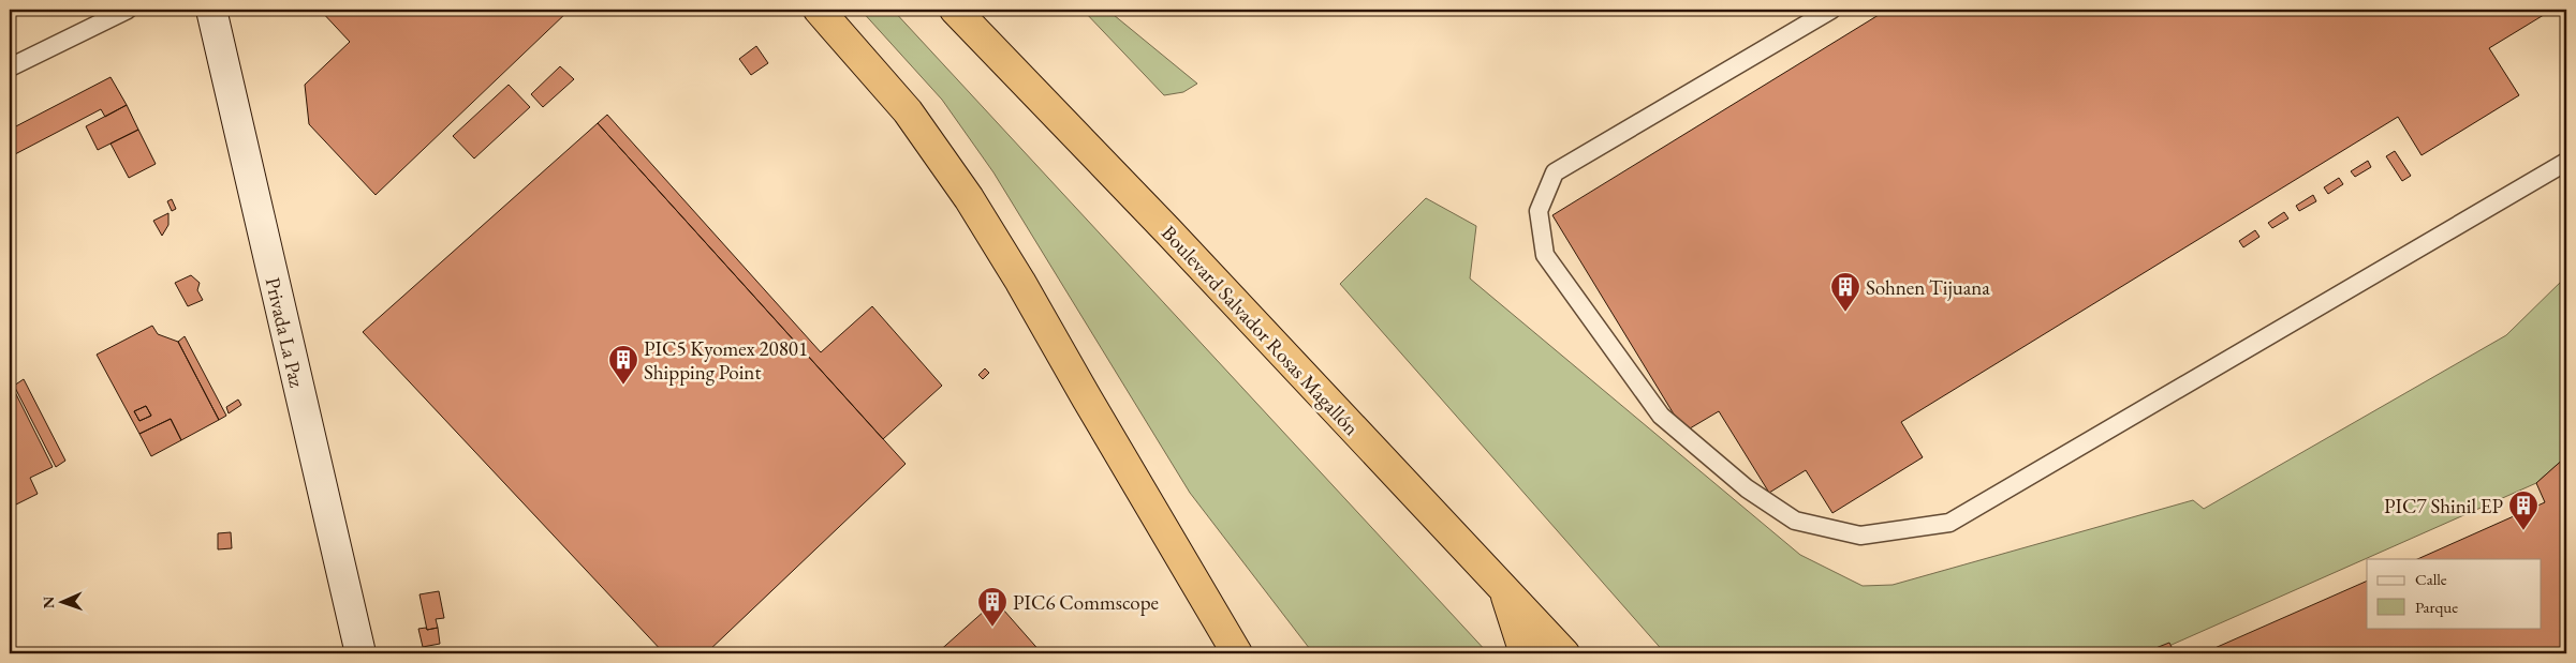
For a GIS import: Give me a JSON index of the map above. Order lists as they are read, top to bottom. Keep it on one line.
{"streets":{"highway":["Boulevard Salvador Rosas Magallón"],"street":["Privada La Paz"]},"places":{"building":["Sohnen Tijuana","PIC5 Kyomex 20801 Shipping Point","PIC7 Shinil EP","PIC6 Commscope"]},"legend":["Calle","Parque"],"north":"left"}
